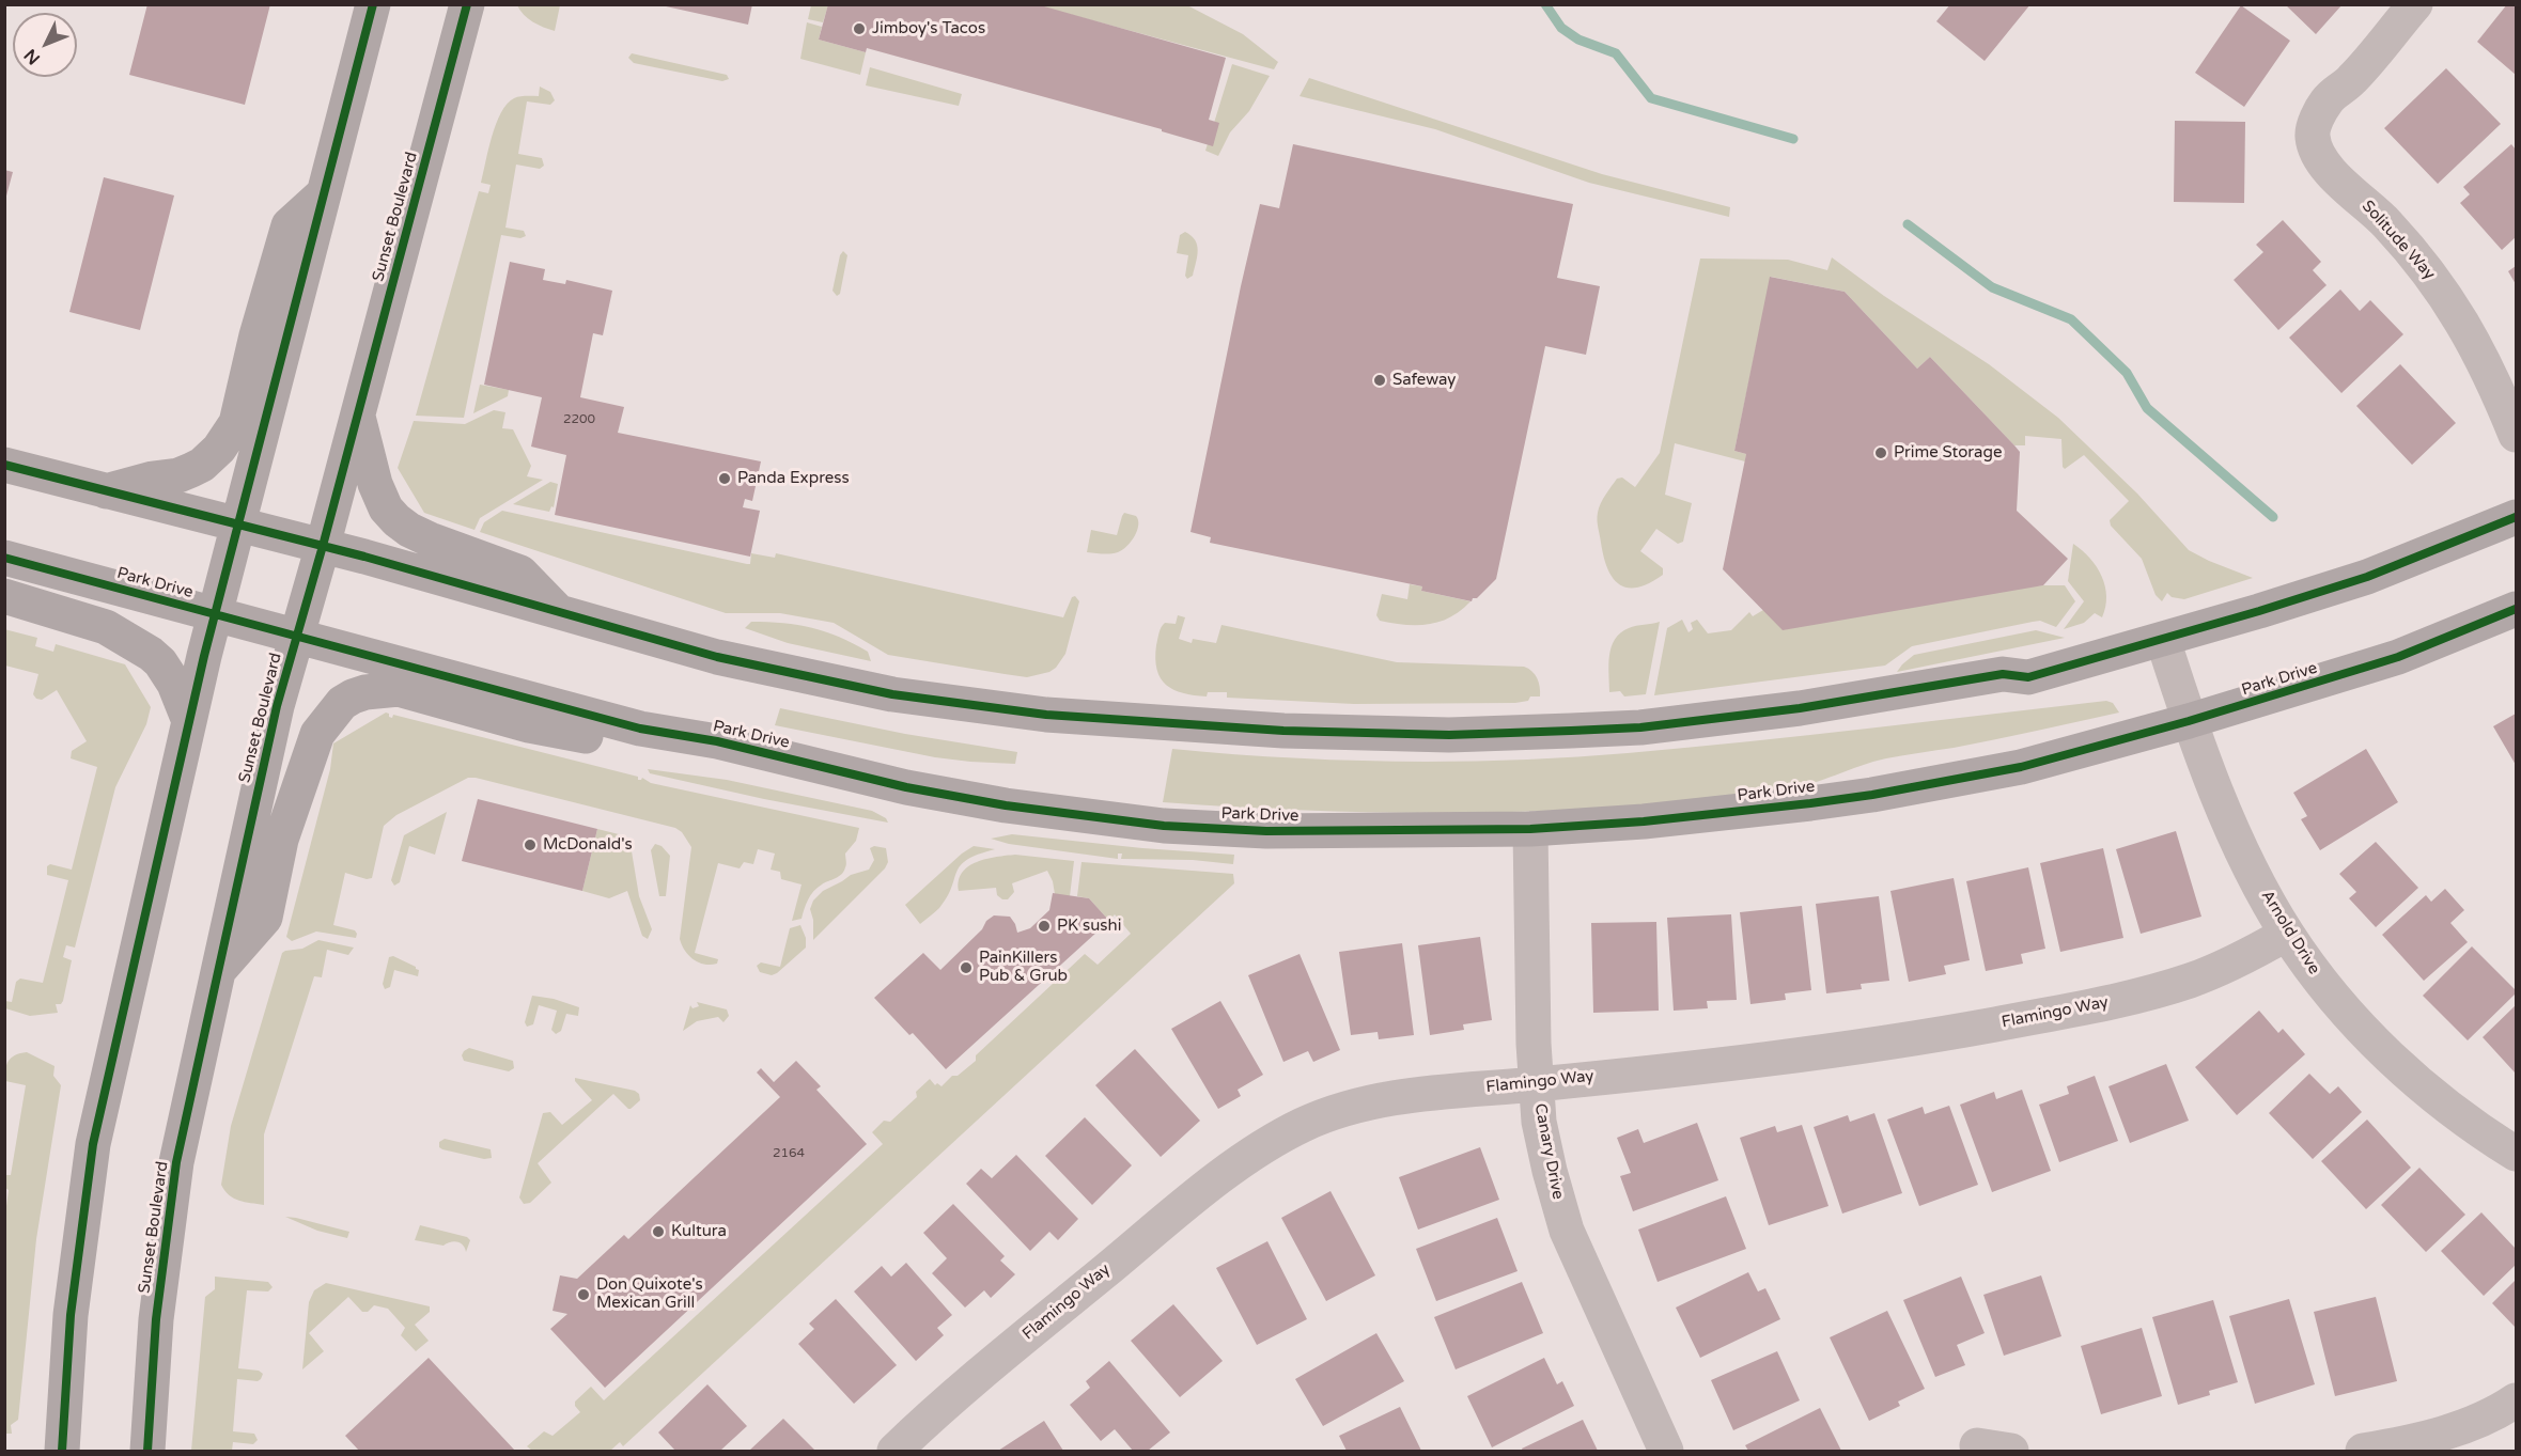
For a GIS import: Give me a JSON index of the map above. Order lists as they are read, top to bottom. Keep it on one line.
{"streets":{"main road":["Sunset Boulevard","Park Drive"],"street":["Solitude Way","Arnold Drive","Flamingo Way","Canary Drive"]},"crossings":[["Sunset Boulevard","Park Drive"],["Park Drive","Arnold Drive"],["Park Drive","Canary Drive"],["Arnold Drive","Flamingo Way"],["Flamingo Way","Canary Drive"]],"places":["Jimboy's Tacos","Safeway","Prime Storage","Panda Express","McDonald's","PK sushi","PainKillers Pub & Grub","Kultura","Don Quixote's Mexican Grill"],"house_numbers":["2200","2164"],"north":"bottom left"}
